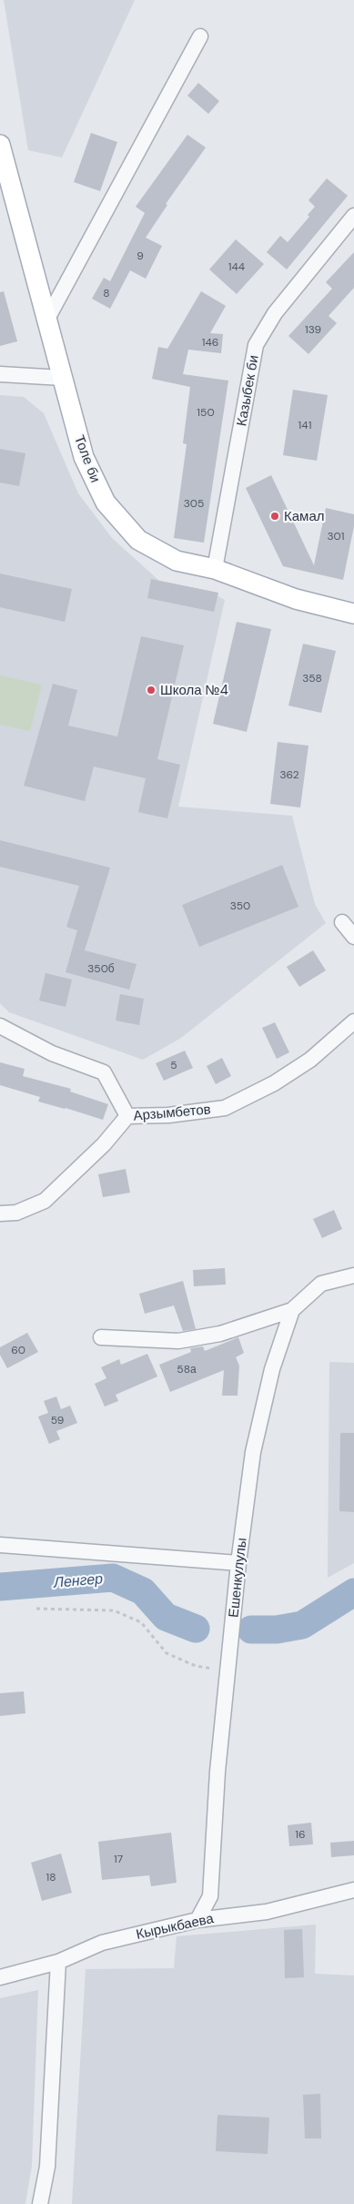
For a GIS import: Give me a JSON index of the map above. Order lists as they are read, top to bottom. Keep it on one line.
{"streets":{"main road":["Толе би"],"street":["Казыбек би","Арзымбетов","Ешенкулулы","Кырыкбаева"]},"crossings":[["Казыбек би","Толе би"],["Ешенкулулы","Кырыкбаева"]],"water":["Ленгер"],"places":["Камал","Школа №4"],"house_numbers":["9","144","8","139","146","150","141","305","301","358","362","350","350б","5","60","58а","59","16","17","18"]}
